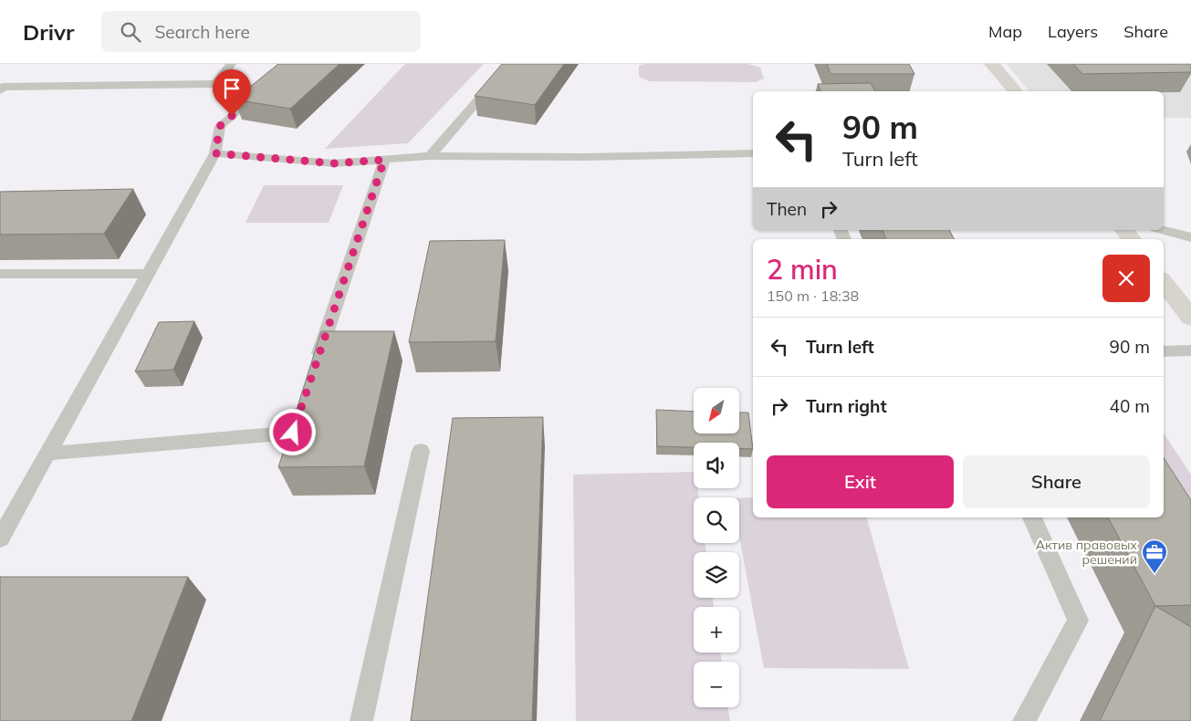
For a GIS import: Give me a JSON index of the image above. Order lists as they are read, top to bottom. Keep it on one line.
{"places":{"office":["Актив правовых решений"]},"north":"bottom left","page":{"header":"Drivr","search":"Search here","nav":["Map","Layers","Share"],"turn":["90 m","Turn left"],"then":"Then","heading":["2 min","150 m · 18:38"],"list":[{"name":"Turn left","value":"90 m"},{"name":"Turn right","value":"40 m"}],"map_buttons":["+","−"],"buttons":["Exit","Share"]}}
